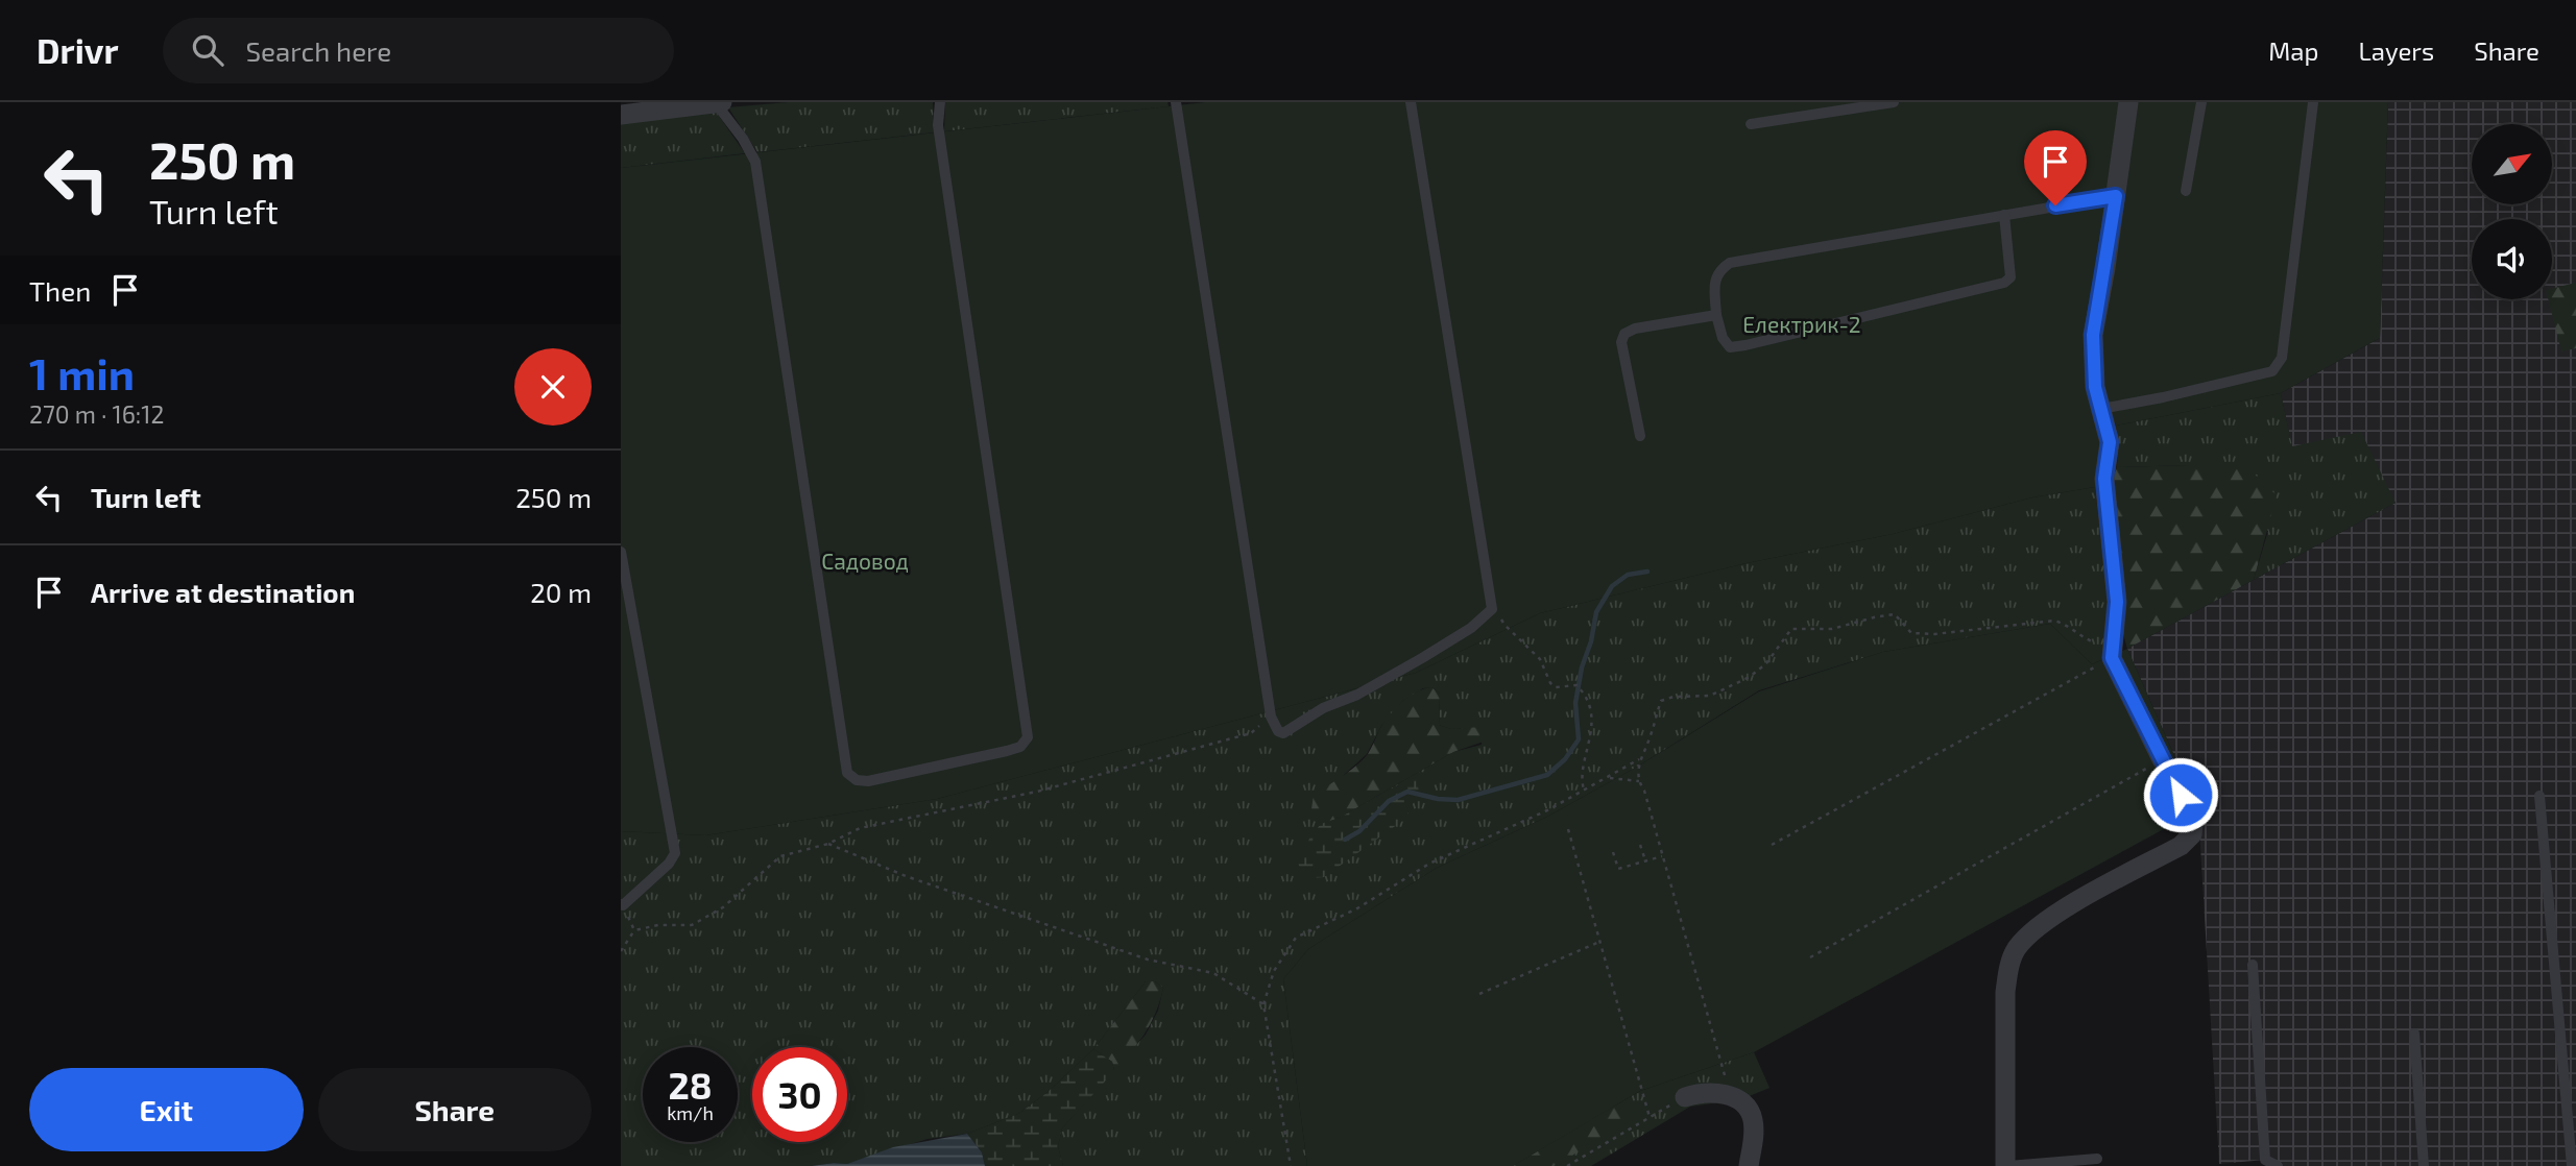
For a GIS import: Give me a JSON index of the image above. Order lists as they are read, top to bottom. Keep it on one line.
{"parks":["Електрик-2","Садовод"],"north":"top right","page":{"header":"Drivr","search":"Search here","nav":["Map","Layers","Share"],"turn":["250 m","Turn left"],"then":"Then","heading":["1 min","270 m · 16:12"],"list":[{"name":"Turn left","value":"250 m"},{"name":"Arrive at destination","value":"20 m"}],"speed":"28 km/h","limit":"30","buttons":["Exit","Share"]}}
